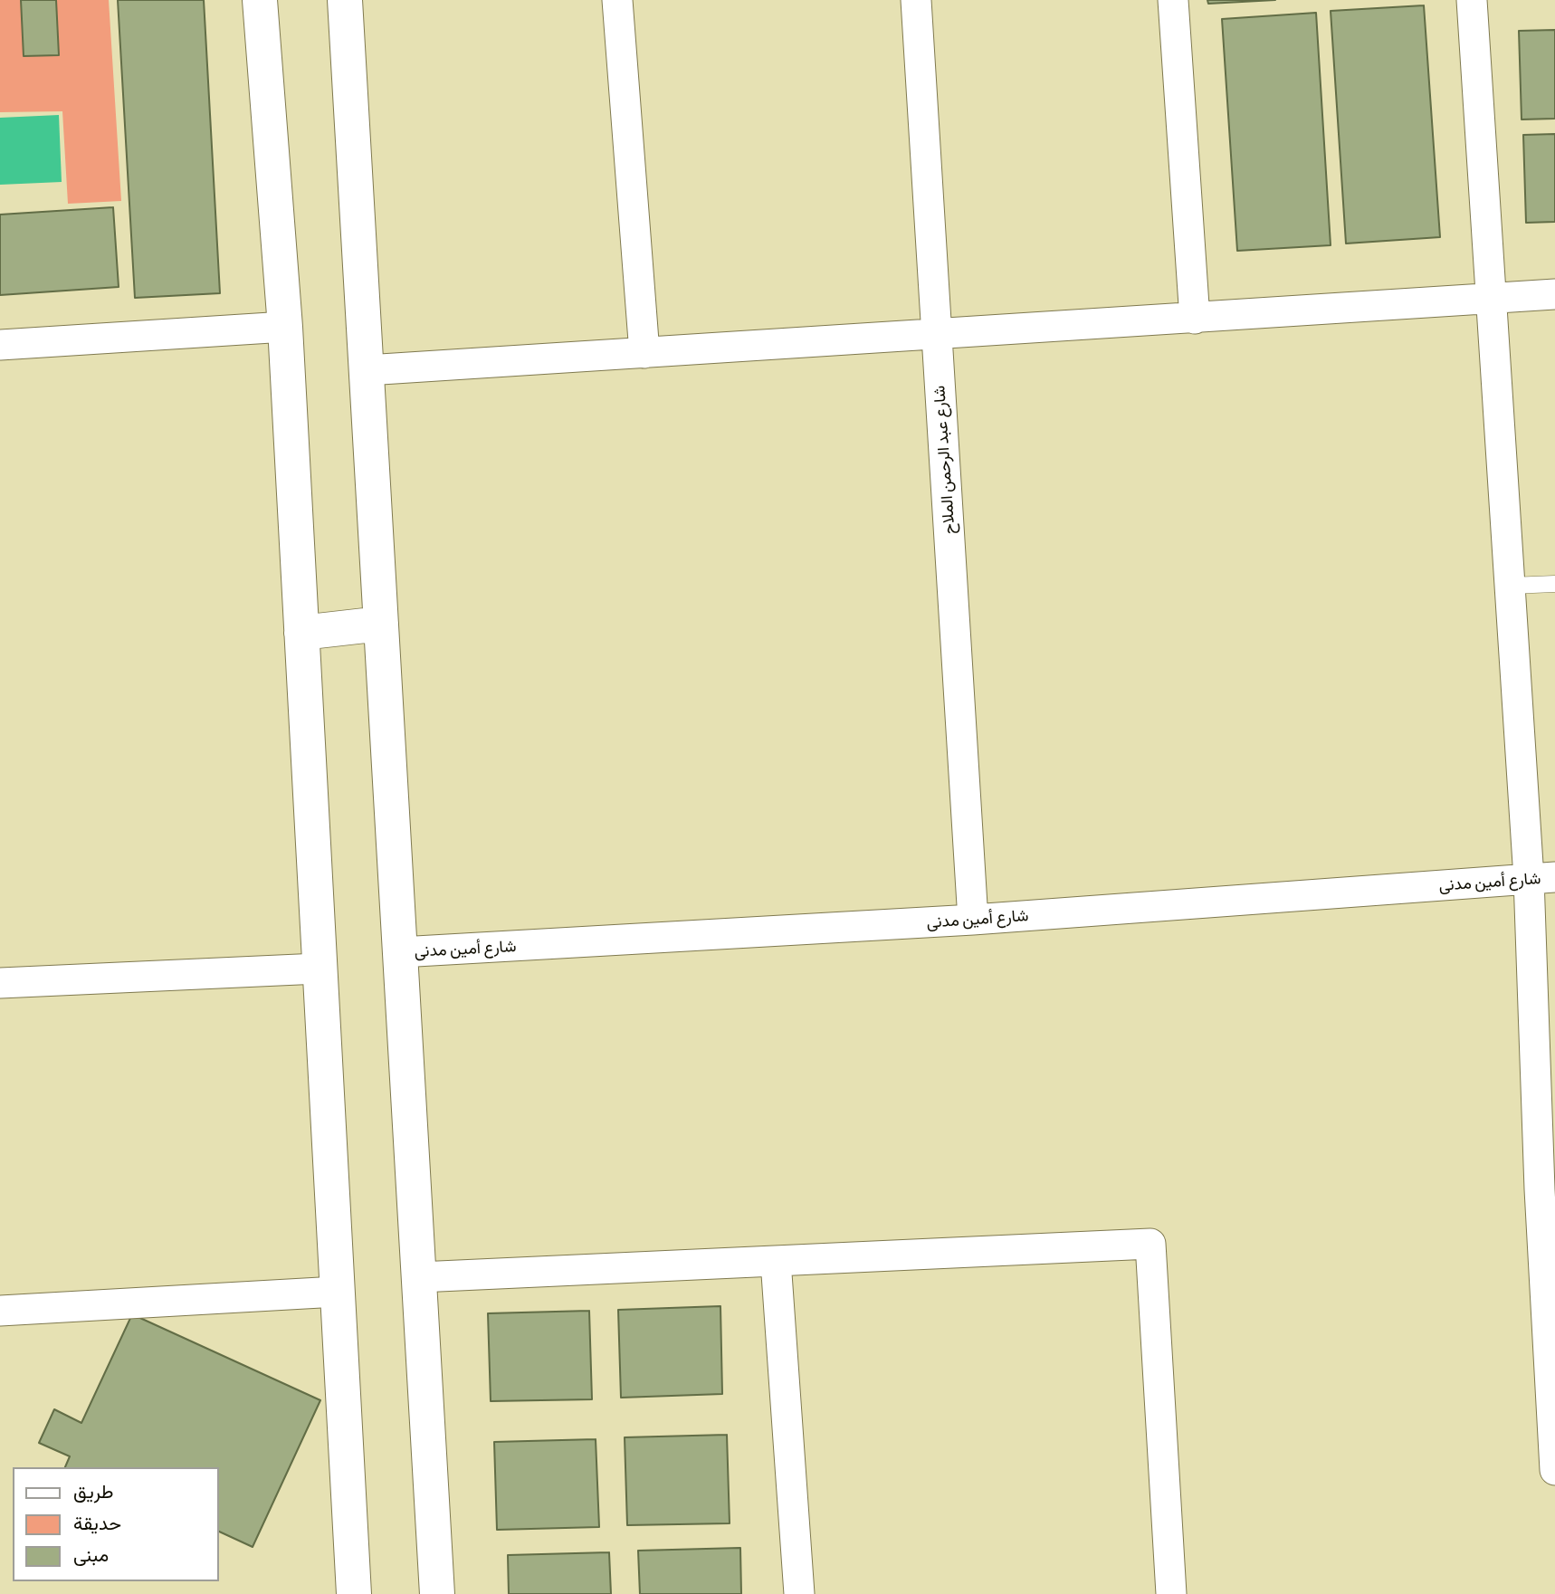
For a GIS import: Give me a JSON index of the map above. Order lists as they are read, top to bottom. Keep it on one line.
{"streets":{"street":["شارع عبد الرحمن الملاح","شارع أمين مدنى"]},"crossings":[["شارع عبد الرحمن الملاح","شارع أمين مدنى"]],"legend":["طريق","حديقة","مبنى"]}
